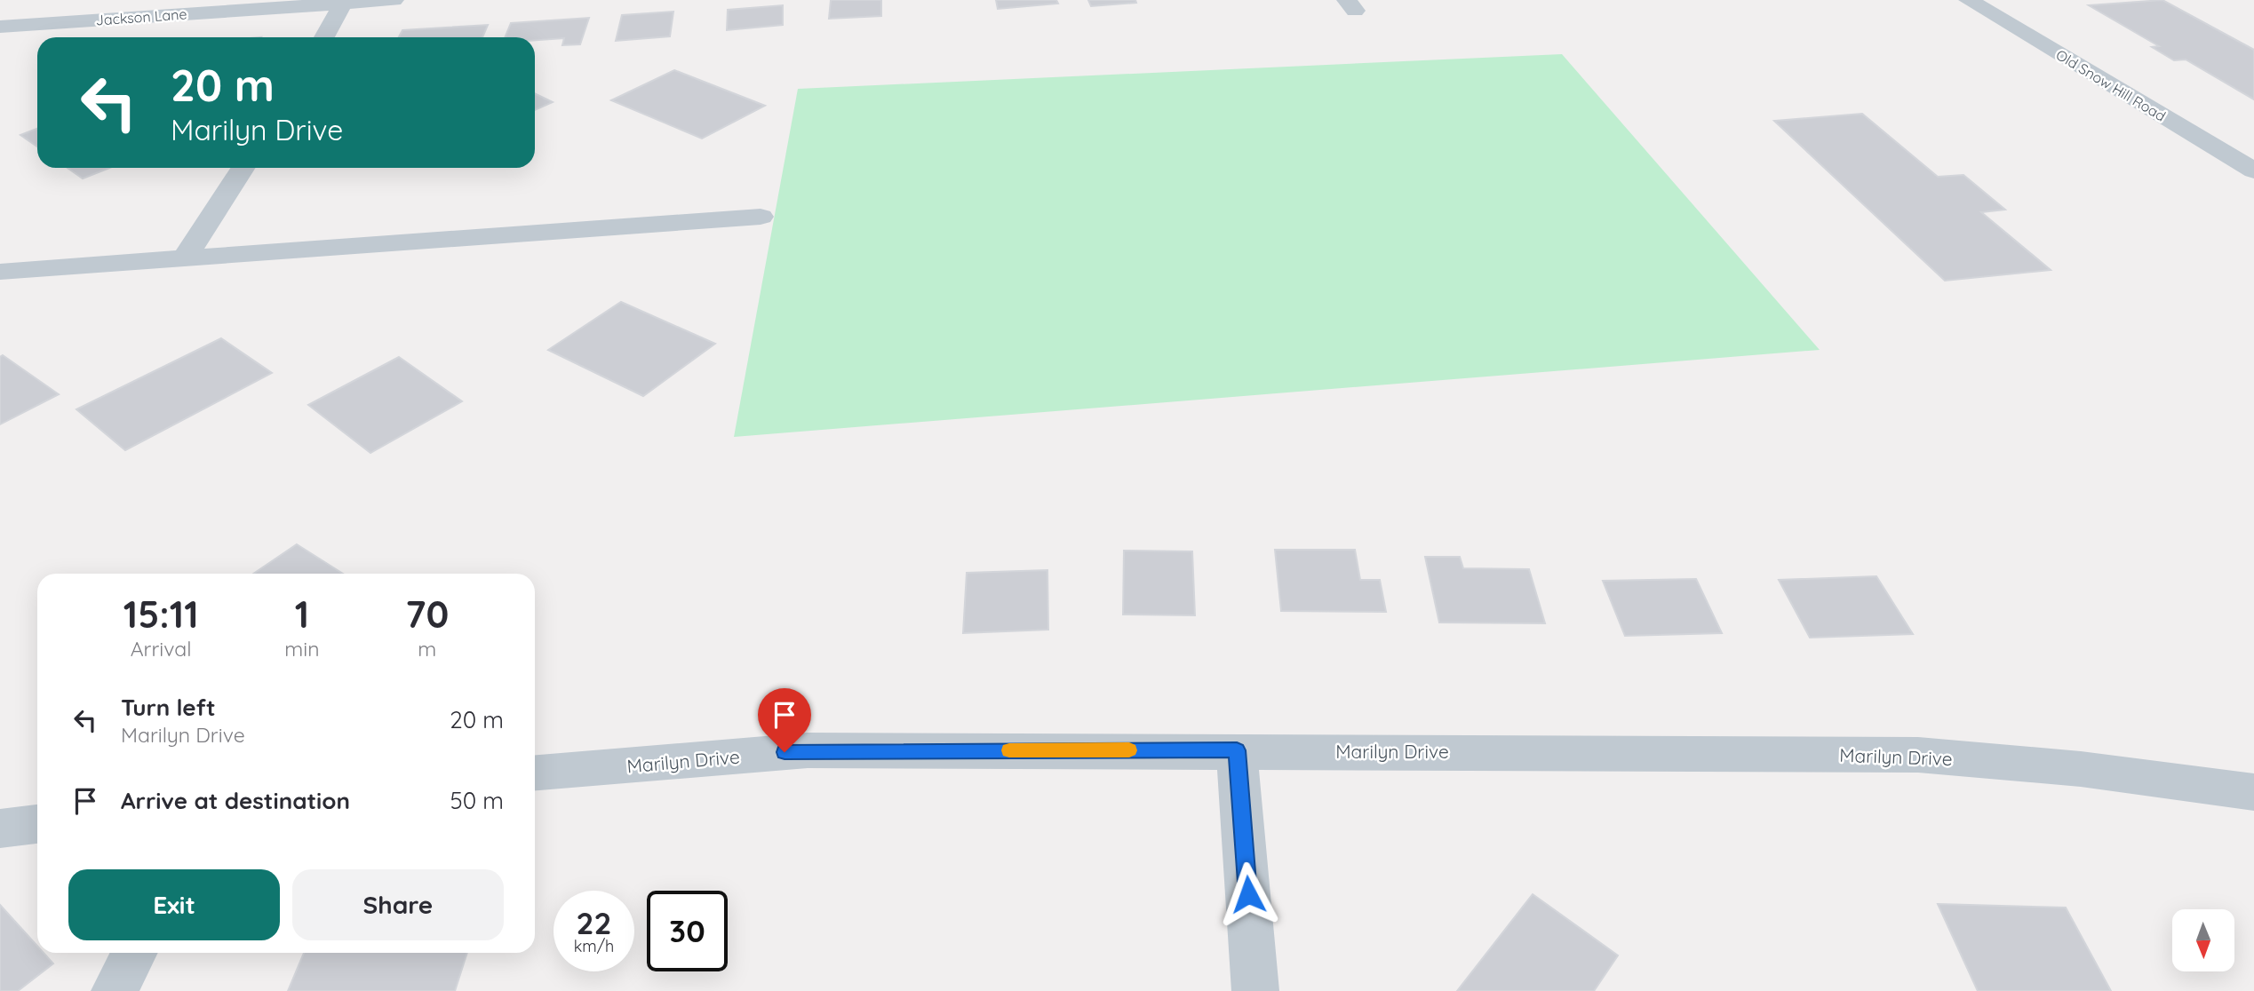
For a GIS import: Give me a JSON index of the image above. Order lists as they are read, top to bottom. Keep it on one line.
{"streets":{"street":["Jackson Lane","Old Snow Hill Road","Marilyn Drive"]},"north":"bottom","page":{"turn":["20 m","Marilyn Drive"],"eta":["15:11","Arrival","1","min","70","m"],"list":[{"name":"Turn left","note":"Marilyn Drive","value":"20 m"},{"name":"Arrive at destination","value":"50 m"}],"buttons":["Exit","Share"],"speed":"22 km/h","limit":"30"}}
